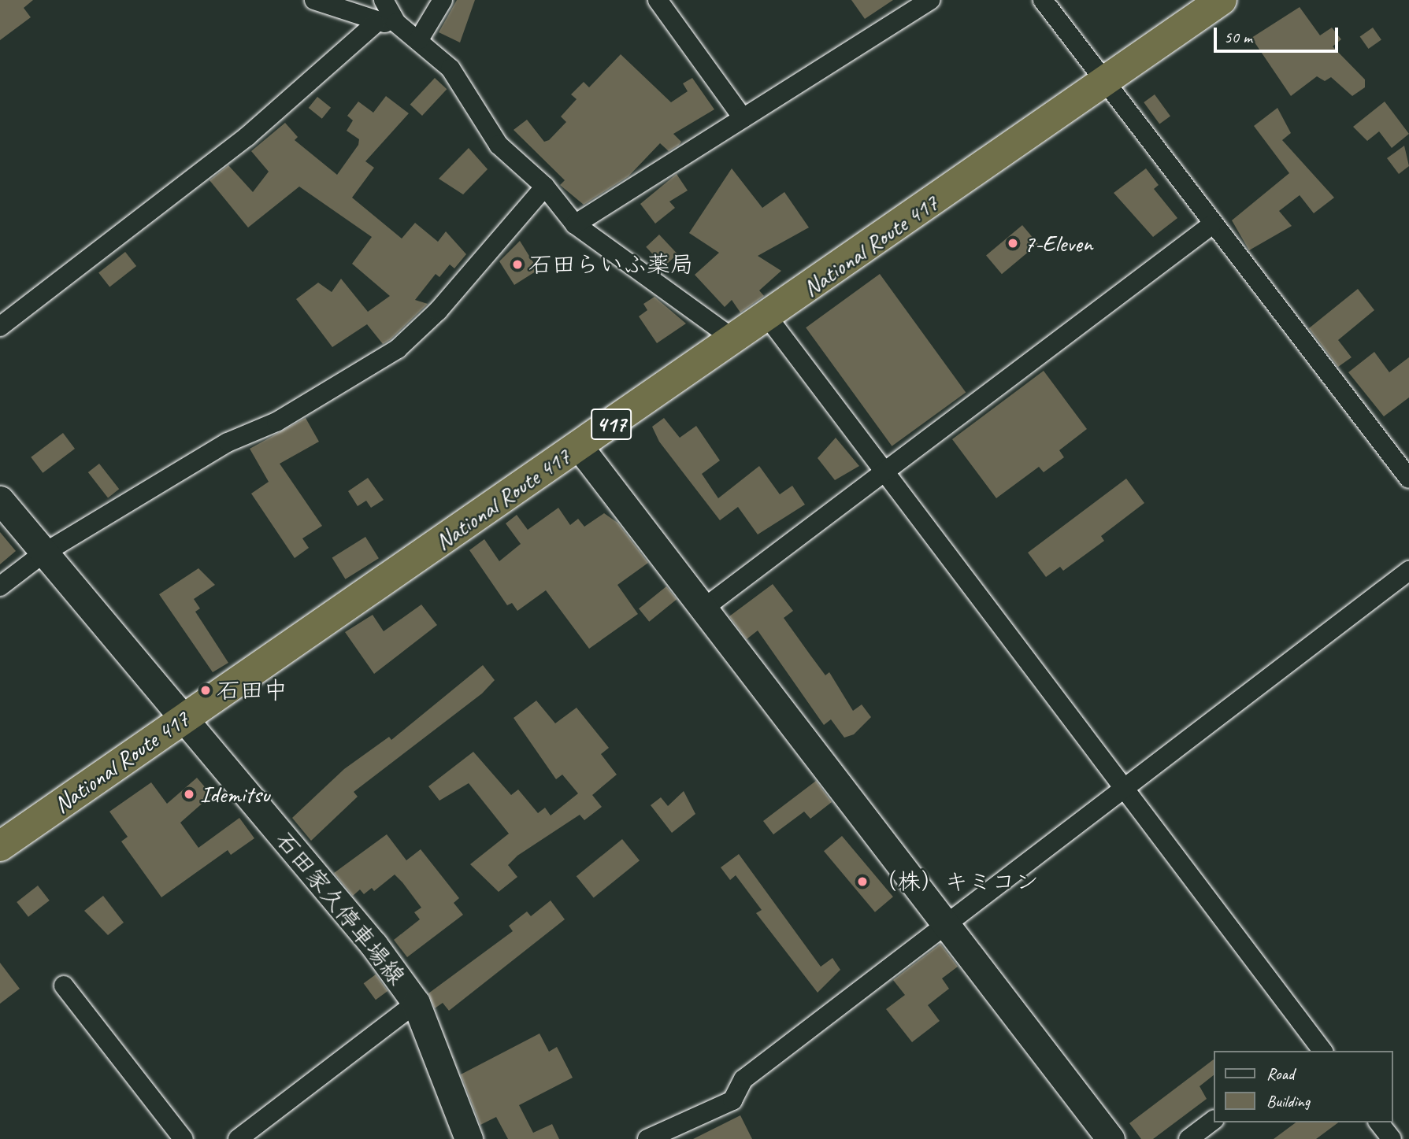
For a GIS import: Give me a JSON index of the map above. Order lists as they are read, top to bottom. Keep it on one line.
{"streets":{"highway":["National Route 417","417"],"street":["石田家久停車場線"]},"crossings":[["National Route 417","石田家久停車場線"]],"places":["7-Eleven","石田らいふ薬局","石田中","Idemitsu","（株）キミコン"],"legend":["Road","Building"],"scale_bar":"50 m"}
